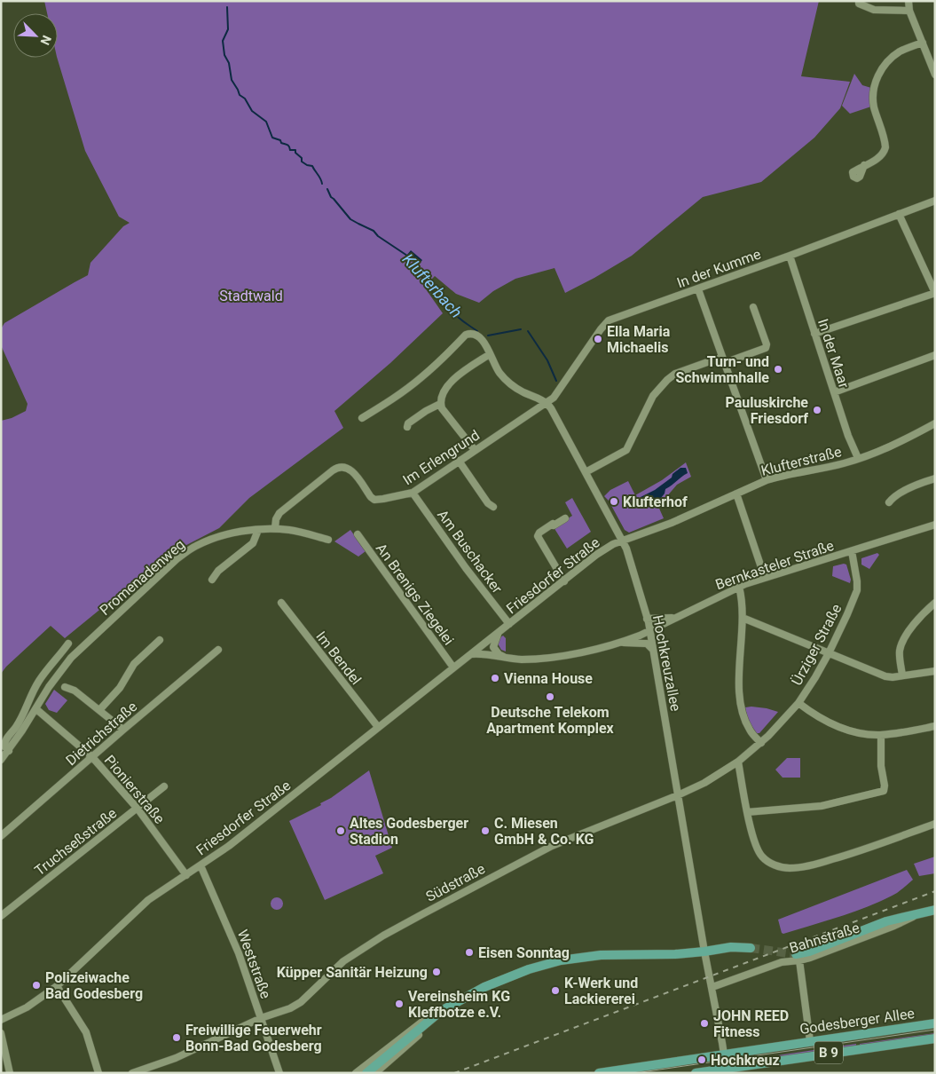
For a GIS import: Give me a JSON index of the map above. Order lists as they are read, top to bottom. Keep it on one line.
{"streets":{"main road":["Godesberger Allee","B 9"],"street":["In der Kumme","In der Maar","Im Erlengrund","Klufterstraße","Am Buschacker","Bernkasteler Straße","Friesdorfer Straße","Promenadenweg","An Brenigs Ziegelei","Ürziger Straße","Im Bendel","Hochkreuzallee","Dietrichstraße","Pionierstraße","Truchseßstraße","Südstraße","Bahnstraße","Weststraße"]},"crossings":[["In der Kumme","In der Maar"],["In der Kumme","Im Erlengrund"],["In der Kumme","Hochkreuzallee"],["In der Maar","Klufterstraße"],["Im Erlengrund","Am Buschacker"],["Im Erlengrund","Promenadenweg"],["Im Erlengrund","Hochkreuzallee"],["Klufterstraße","Friesdorfer Straße"],["Klufterstraße","Hochkreuzallee"],["Am Buschacker","Friesdorfer Straße"],["Bernkasteler Straße","Friesdorfer Straße"],["Bernkasteler Straße","Ürziger Straße"],["Bernkasteler Straße","Hochkreuzallee"],["Friesdorfer Straße","An Brenigs Ziegelei"],["Friesdorfer Straße","Im Bendel"],["Friesdorfer Straße","Hochkreuzallee"],["Friesdorfer Straße","Pionierstraße"],["Friesdorfer Straße","Weststraße"],["Promenadenweg","Pionierstraße"],["Ürziger Straße","Hochkreuzallee"],["Ürziger Straße","Südstraße"],["Hochkreuzallee","Südstraße"],["Hochkreuzallee","Bahnstraße"],["Hochkreuzallee","Godesberger Allee"],["Dietrichstraße","Pionierstraße"],["Pionierstraße","Truchseßstraße"],["Südstraße","Weststraße"]],"water":["Klufterbach"],"parks":["Stadtwald"],"places":["Ella Maria Michaelis","Turn- und Schwimmhalle","Pauluskirche Friesdorf","Klufterhof","Vienna House","Deutsche Telekom Apartment Komplex","Altes Godesberger Stadion","C. Miesen GmbH & Co. KG","Eisen Sonntag","Küpper Sanitär Heizung","Polizeiwache Bad Godesberg","K-Werk und Lackiererei","Vereinsheim KG Kleffbotze e.V.","JOHN REED Fitness","Freiwillige Feuerwehr Bonn-Bad Godesberg","Hochkreuz"],"north":"bottom right"}
